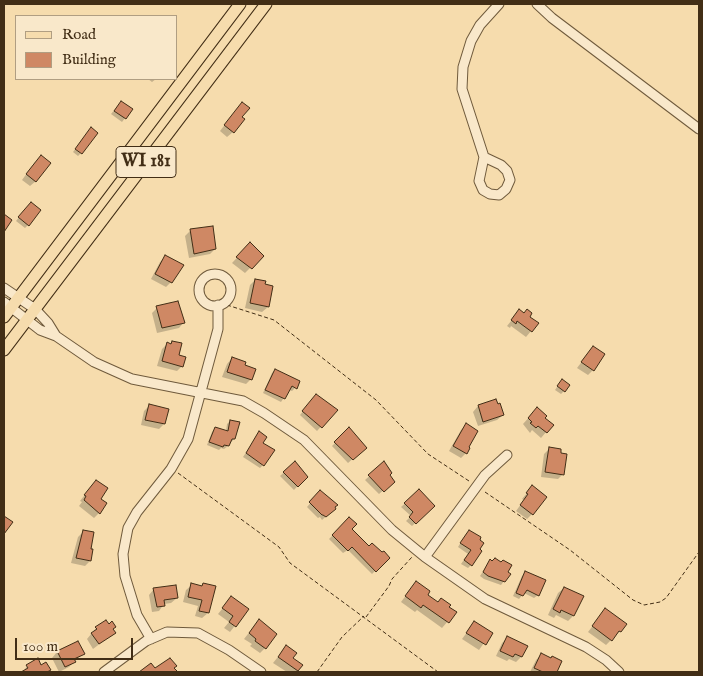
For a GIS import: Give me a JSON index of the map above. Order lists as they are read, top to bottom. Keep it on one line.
{"streets":{"main road":["WI 181"]},"legend":["Road","Building"],"scale_bar":"100 m"}
